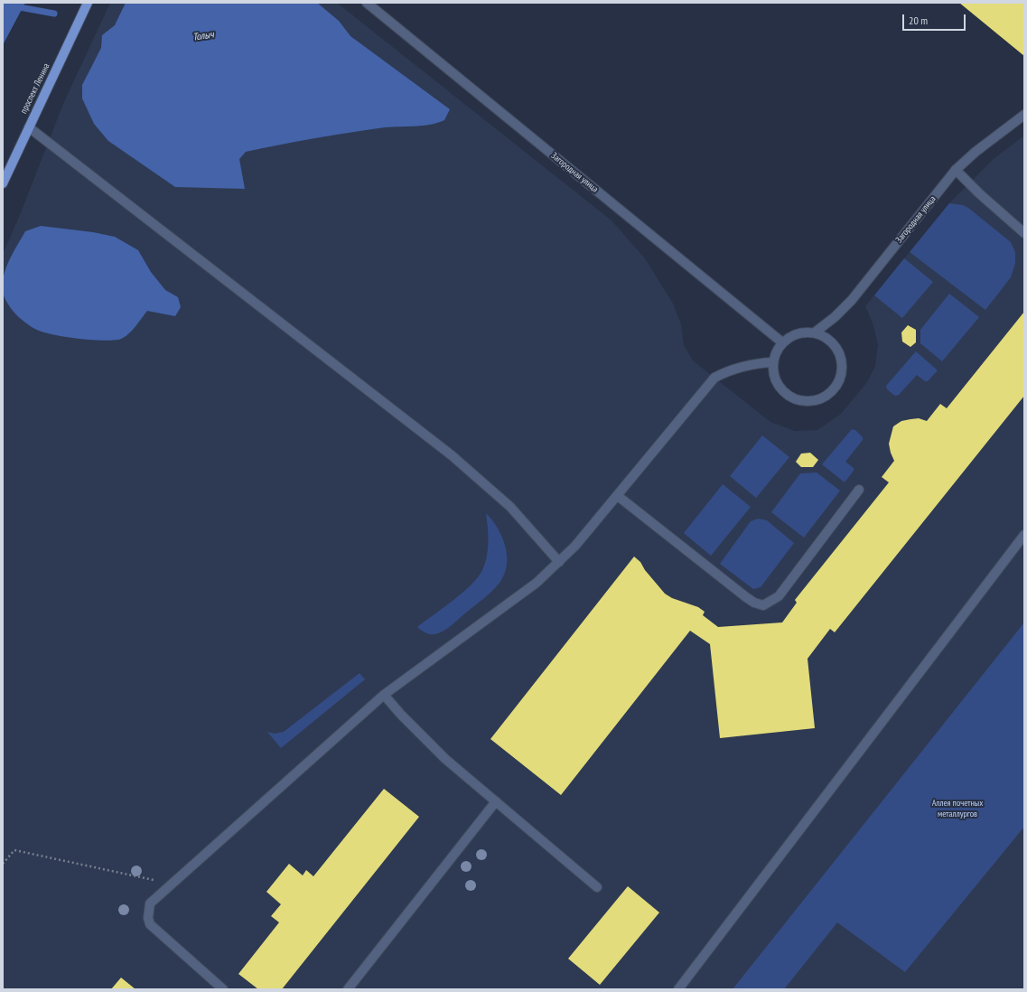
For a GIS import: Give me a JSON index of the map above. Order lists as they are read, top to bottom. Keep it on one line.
{"streets":{"main road":["проспект Ленина"],"street":["Загородная улица"]},"water":["Толыч"],"parks":["Аллея почетных металлургов"],"scale_bar":"20 m"}
